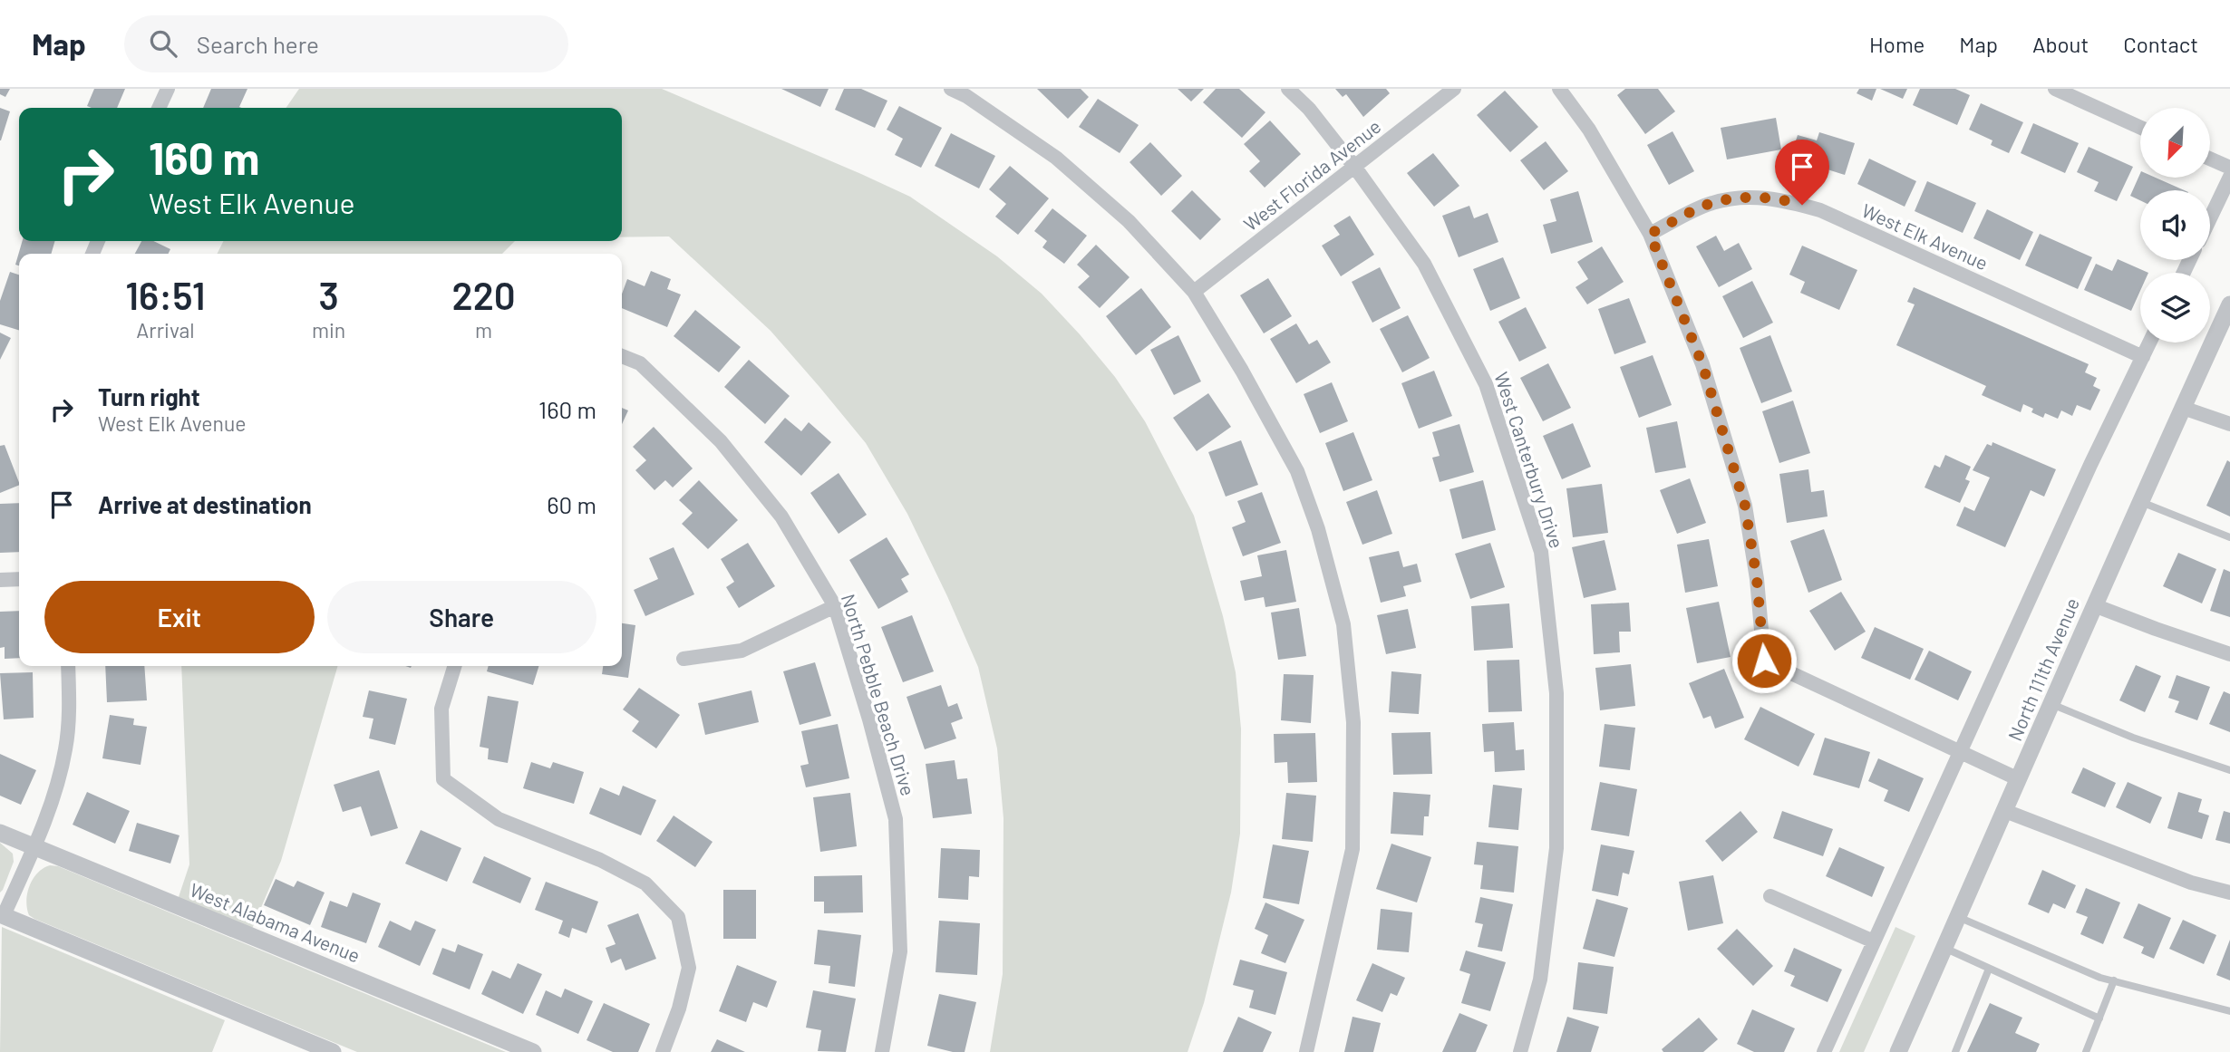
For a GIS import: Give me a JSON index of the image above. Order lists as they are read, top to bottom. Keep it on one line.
{"streets":{"street":["West Florida Avenue","West Elk Avenue","West Canterbury Drive","North 111th Avenue","North Pebble Beach Drive","West Alabama Avenue"]},"crossings":[["West Florida Avenue","West Canterbury Drive"]],"north":"bottom left","page":{"header":"Map","search":"Search here","nav":["Home","Map","About","Contact"],"turn":["160 m","West Elk Avenue"],"eta":["16:51","Arrival","3","min","220","m"],"list":[{"name":"Turn right","note":"West Elk Avenue","value":"160 m"},{"name":"Arrive at destination","value":"60 m"}],"buttons":["Exit","Share"]}}
